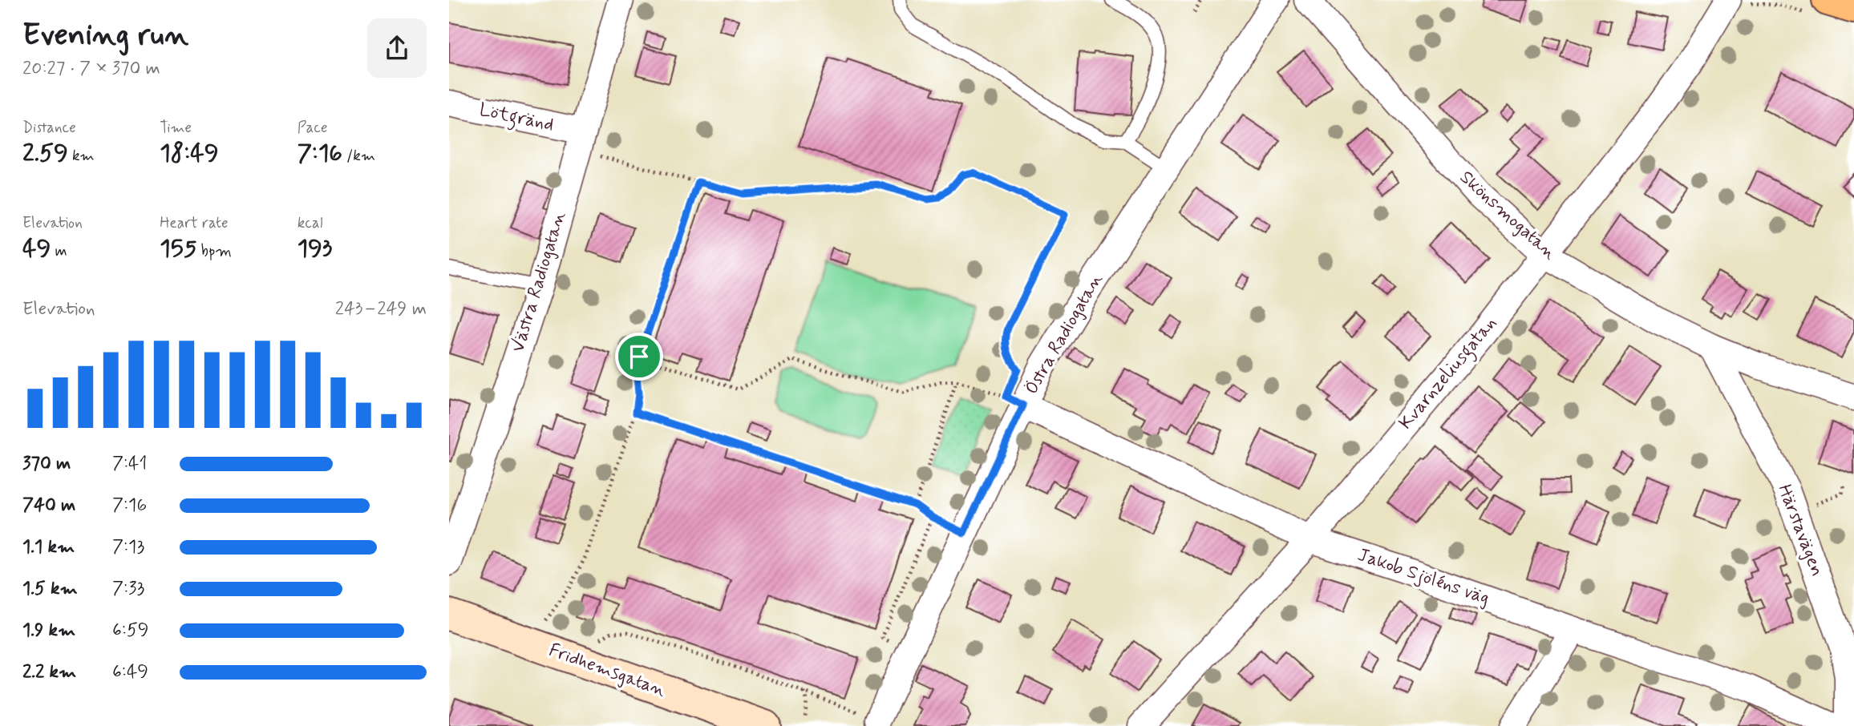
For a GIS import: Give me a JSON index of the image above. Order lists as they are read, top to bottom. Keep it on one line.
{"streets":{"street":["Lötgränd","Skönsmogatan","Västra Radiogatan","Östra Radiogatan","Kvarnzeliusgatan","Härstavägen","Jakob Sjöléns väg","Fridhemsgatan"]},"crossings":[["Lötgränd","Västra Radiogatan"],["Skönsmogatan","Kvarnzeliusgatan"],["Skönsmogatan","Härstavägen"],["Östra Radiogatan","Jakob Sjöléns väg"],["Kvarnzeliusgatan","Jakob Sjöléns väg"]],"page":{"heading":["Evening run","20:27 · 7 × 370 m"],"stats":[["Distance","2.59 km"],["Time","18:49"],["Pace","7:16 /km"],["Elevation","49 m"],["Heart rate","155 bpm"],["kcal","193"]],"chart":["Elevation","243–249 m"],"list":[{"name":"370 m","note":"7:41"},{"name":"740 m","note":"7:16"},{"name":"1.1 km","note":"7:13"},{"name":"1.5 km","note":"7:33"},{"name":"1.9 km","note":"6:59"},{"name":"2.2 km","note":"6:49"}]}}
